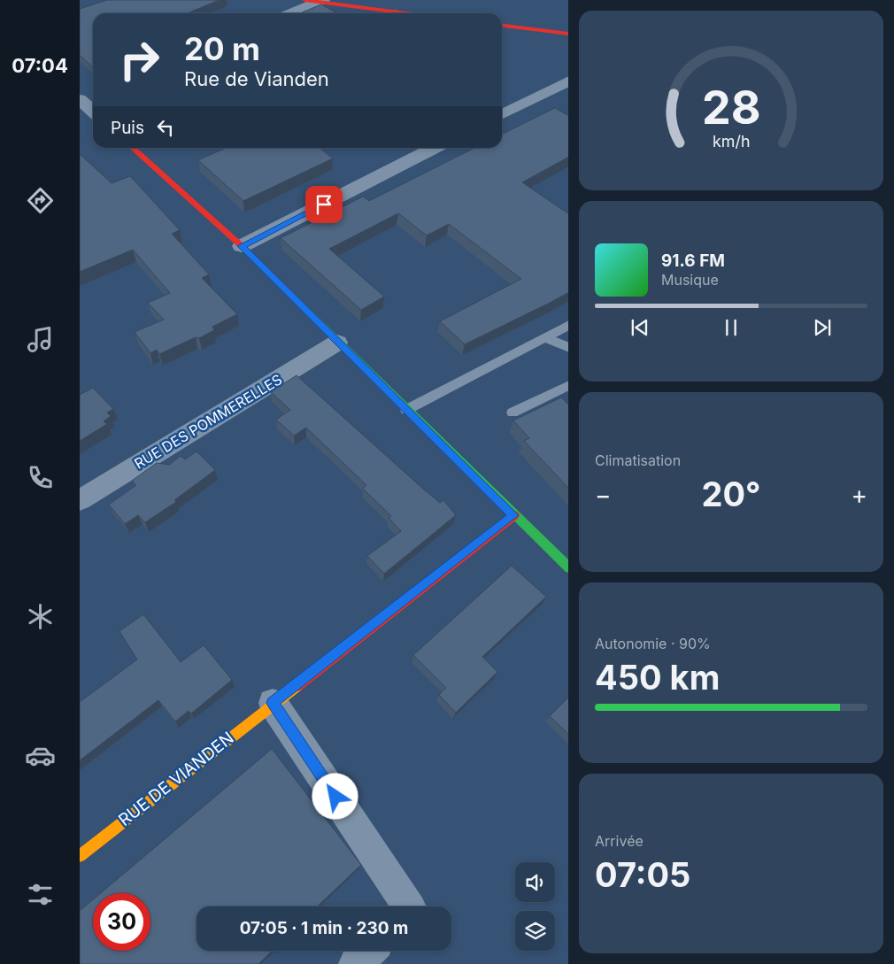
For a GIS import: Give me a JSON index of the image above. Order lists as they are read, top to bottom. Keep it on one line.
{"streets":{"street":["RUE DES POMMERELLES","RUE DE VIANDEN"]},"page":{"tabs":"07:04","turn":["20 m","Rue de Vianden"],"then":"Puis","song":["91.6 FM","Musique"],"tile":["Climatisation",["Autonomie · 90%","450 km"],["Arrivée","07:05"]],"heat":["−","20°","+"],"limit":"30","trip":"07:05 · 1 min · 230 m","gauge":["28","km/h"]}}
